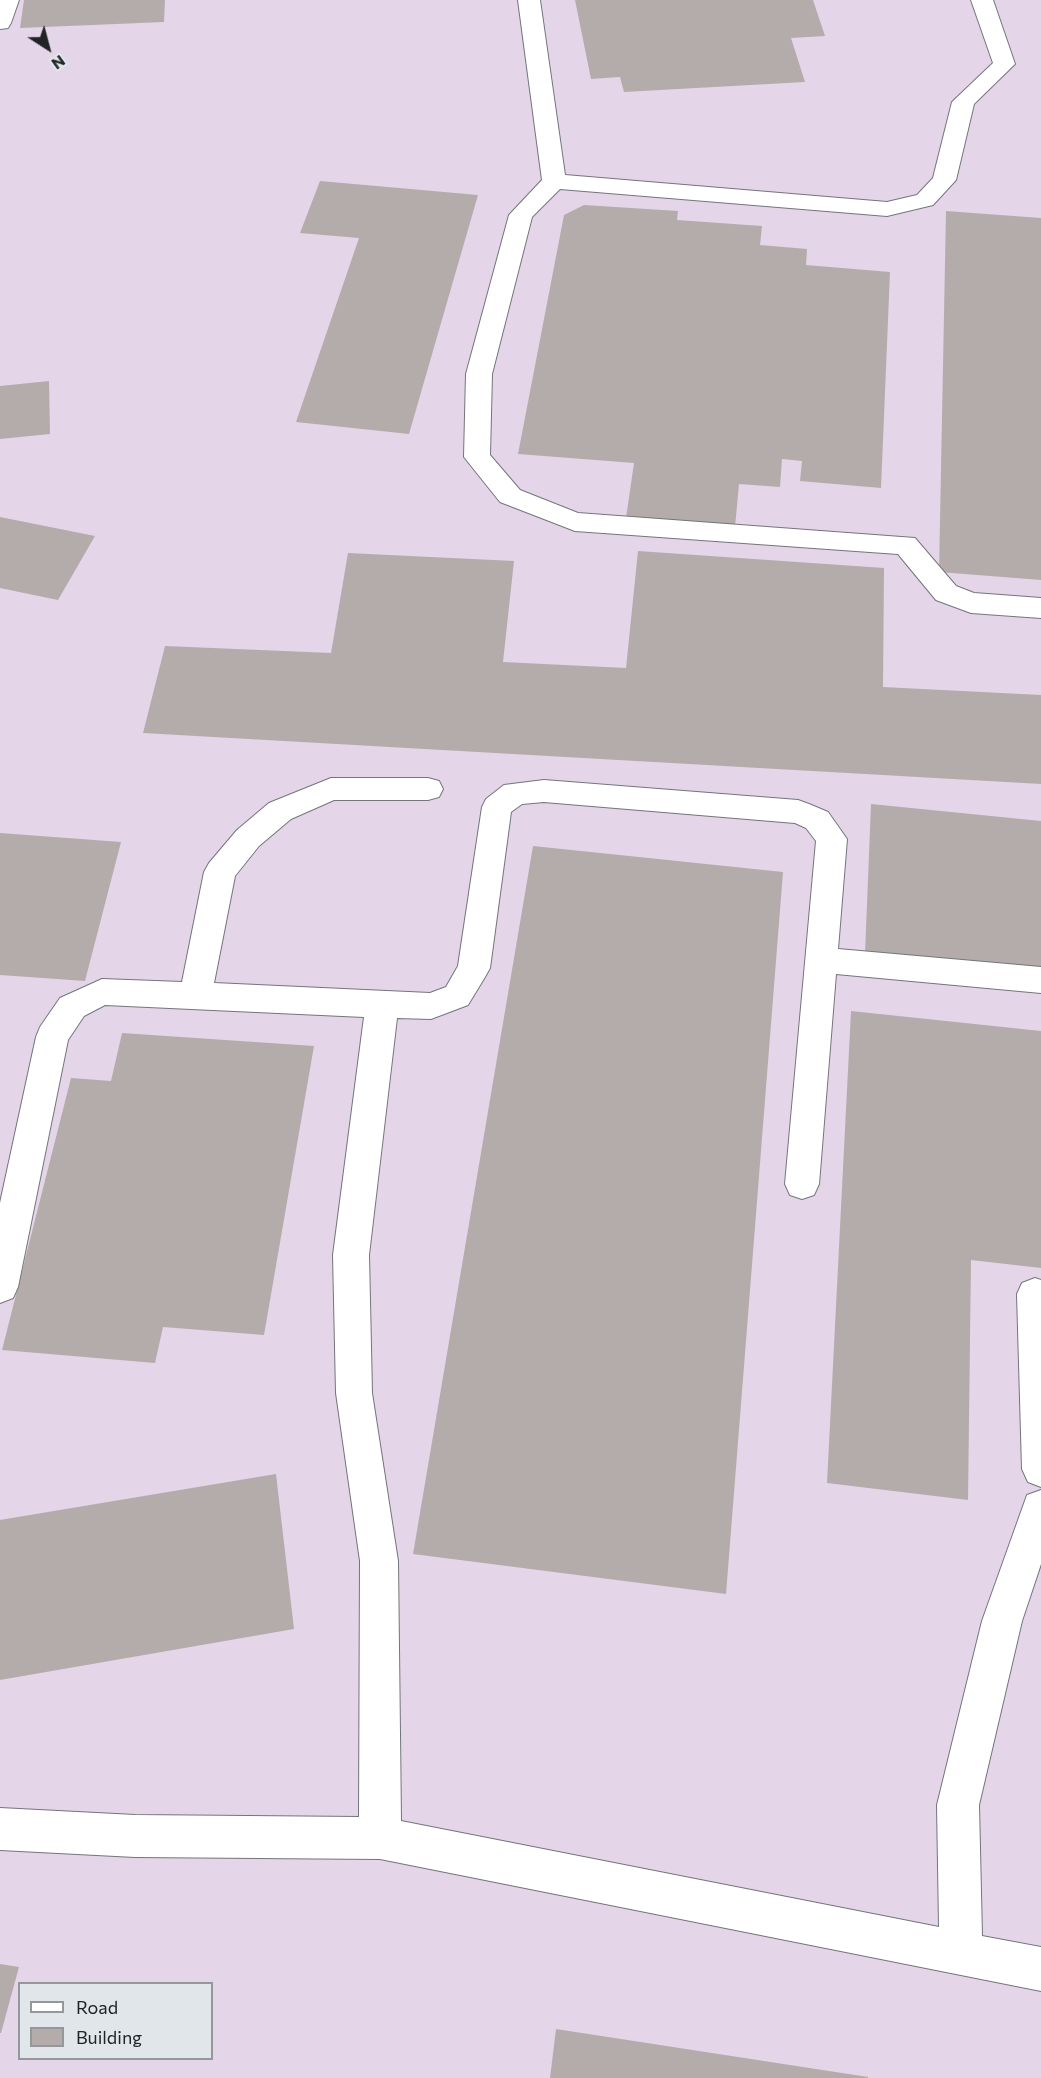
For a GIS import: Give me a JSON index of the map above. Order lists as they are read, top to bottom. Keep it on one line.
{"legend":["Road","Building"],"north":"bottom right"}
